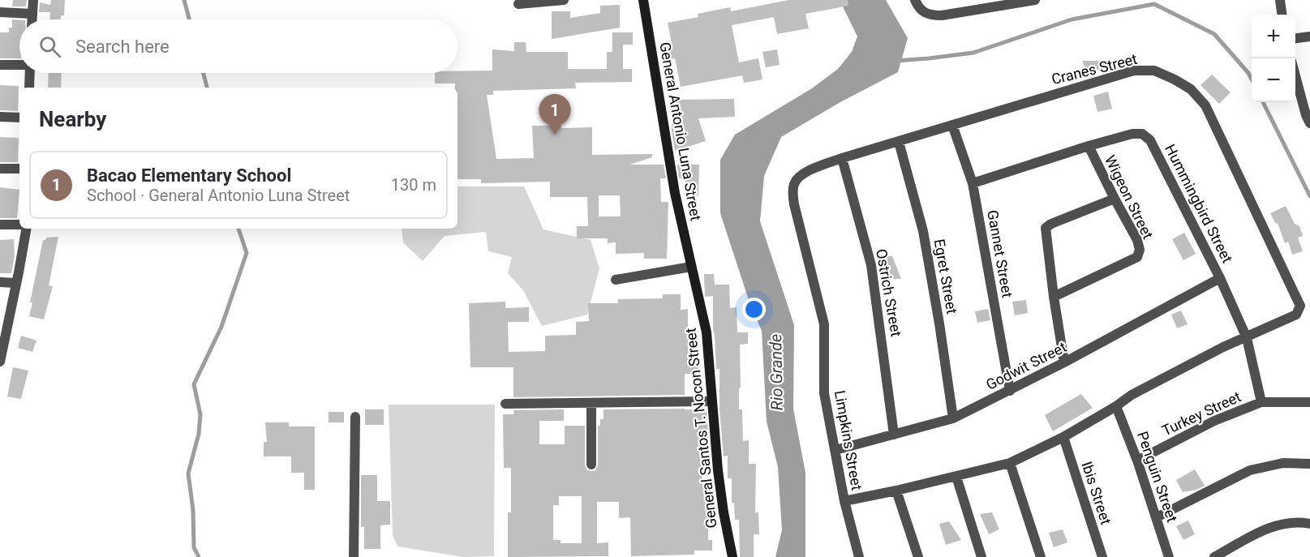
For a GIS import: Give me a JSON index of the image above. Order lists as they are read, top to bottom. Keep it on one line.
{"streets":{"main road":["General Antonio Luna Street","General Santos T. Nocon Street"],"street":["Cranes Street","Wigeon Street","Hummingbird Street","Gannet Street","Egret Street","Ostrich Street","Godwit Street","Turkey Street","Limpkins Street","Penguin Street","Ibis Street"]},"crossings":[["Cranes Street","Hummingbird Street"],["Cranes Street","Gannet Street"],["Cranes Street","Egret Street"],["Cranes Street","Ostrich Street"],["Cranes Street","Limpkins Street"],["General Antonio Luna Street","General Santos T. Nocon Street"],["Wigeon Street","Hummingbird Street"],["Hummingbird Street","Gannet Street"],["Hummingbird Street","Godwit Street"],["Hummingbird Street","Turkey Street"],["Gannet Street","Godwit Street"],["Egret Street","Godwit Street"],["Ostrich Street","Godwit Street"],["Godwit Street","Limpkins Street"],["Turkey Street","Penguin Street"]],"water":["Rio Grande"],"page":{"map_buttons":["+","−"],"search":"Search here","heading":"Nearby","pins":"1","list":[{"mark":"1","name":"Bacao Elementary School","note":"School · General Antonio Luna Street","value":"130 m"}]}}
